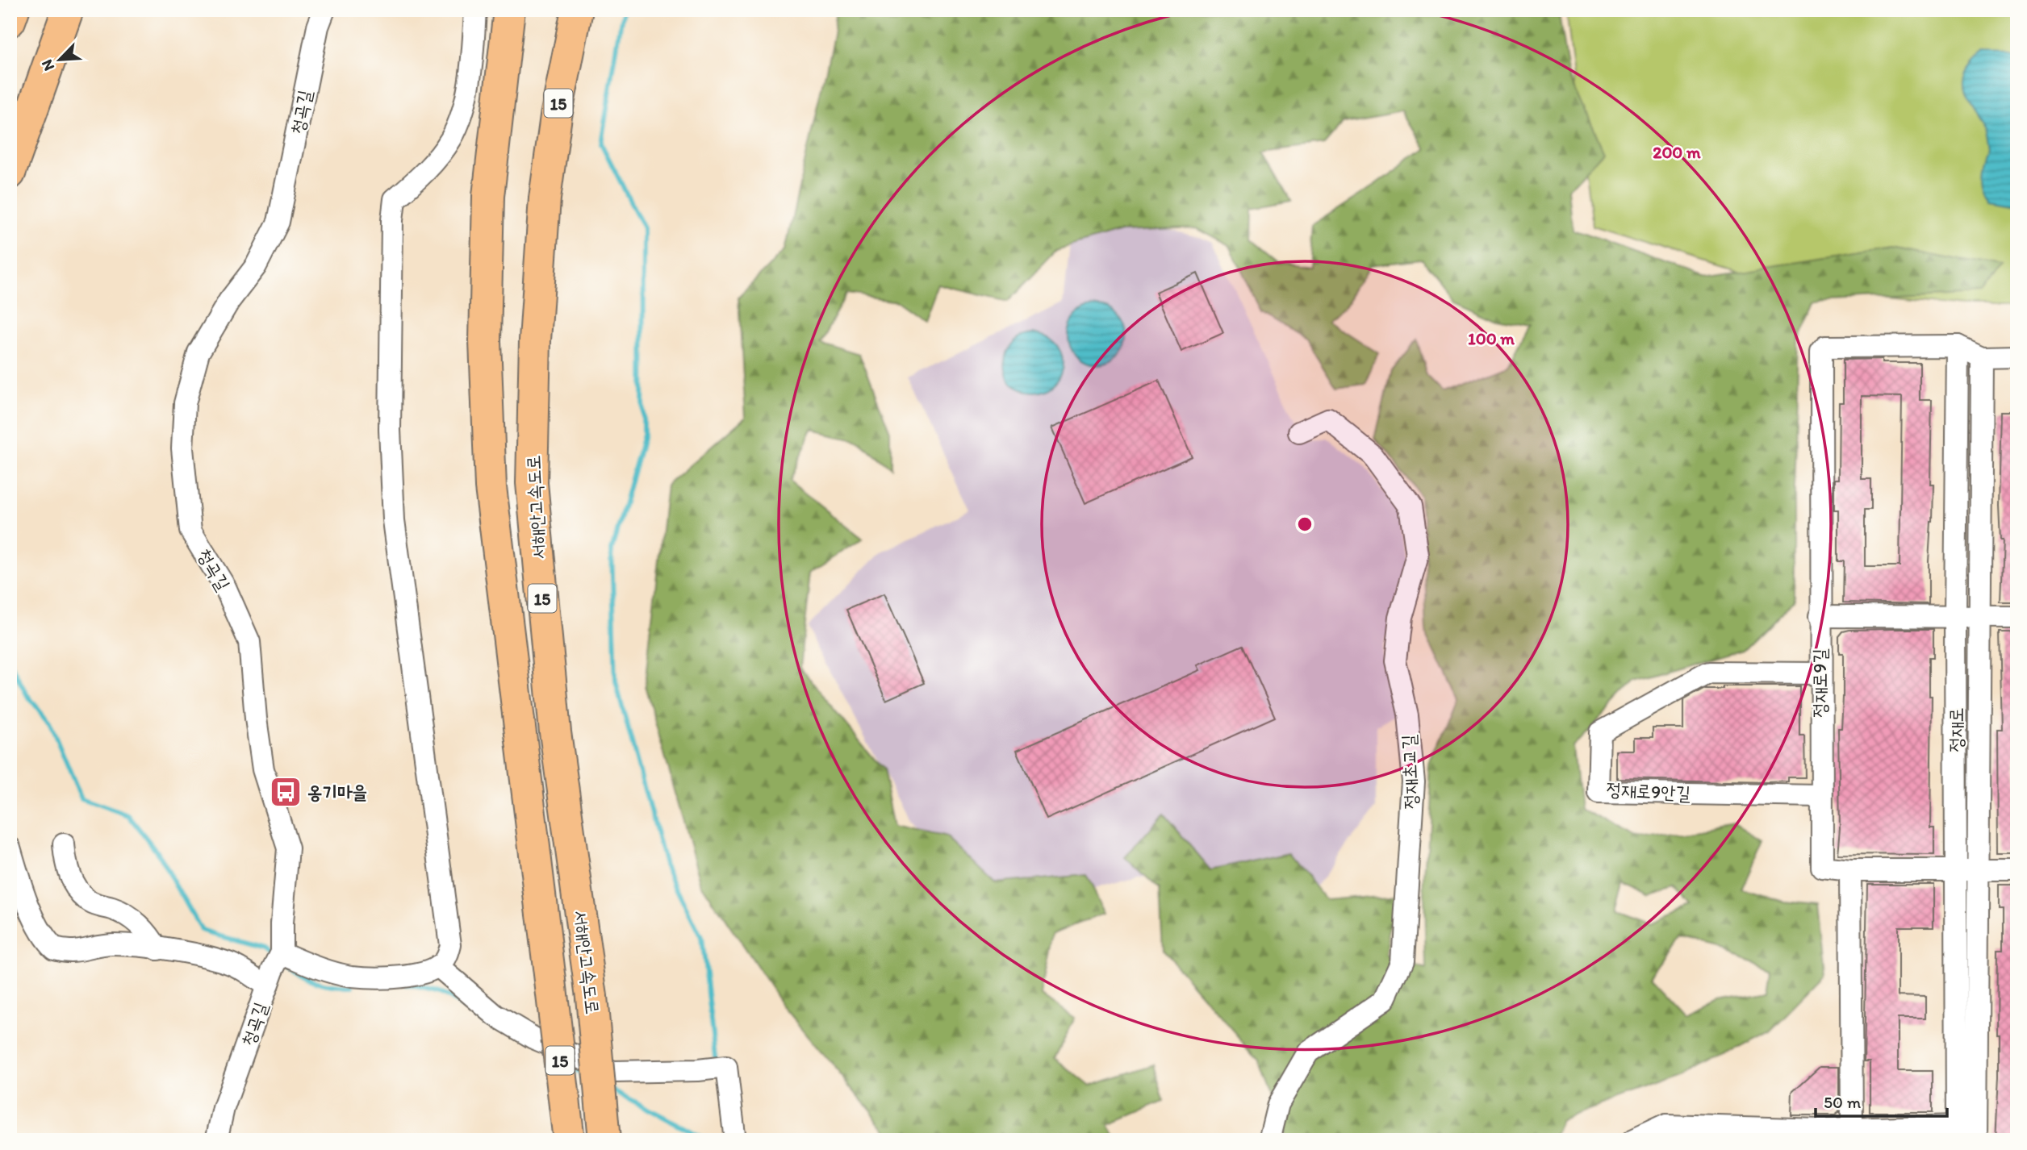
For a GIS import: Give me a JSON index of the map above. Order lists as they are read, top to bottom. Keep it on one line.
{"streets":{"highway":["15","서해안고속도로"],"street":["청곡길","정재로9길","정재로","정재초교길","정재로9안길"]},"crossings":[["정재로9길","정재로"],["정재로9길","정재로9안길"]],"places":{"bus stop":["옹기마을"]},"scale_bar":"50 m","north":"bottom left","rings":["200 m","100 m"]}
